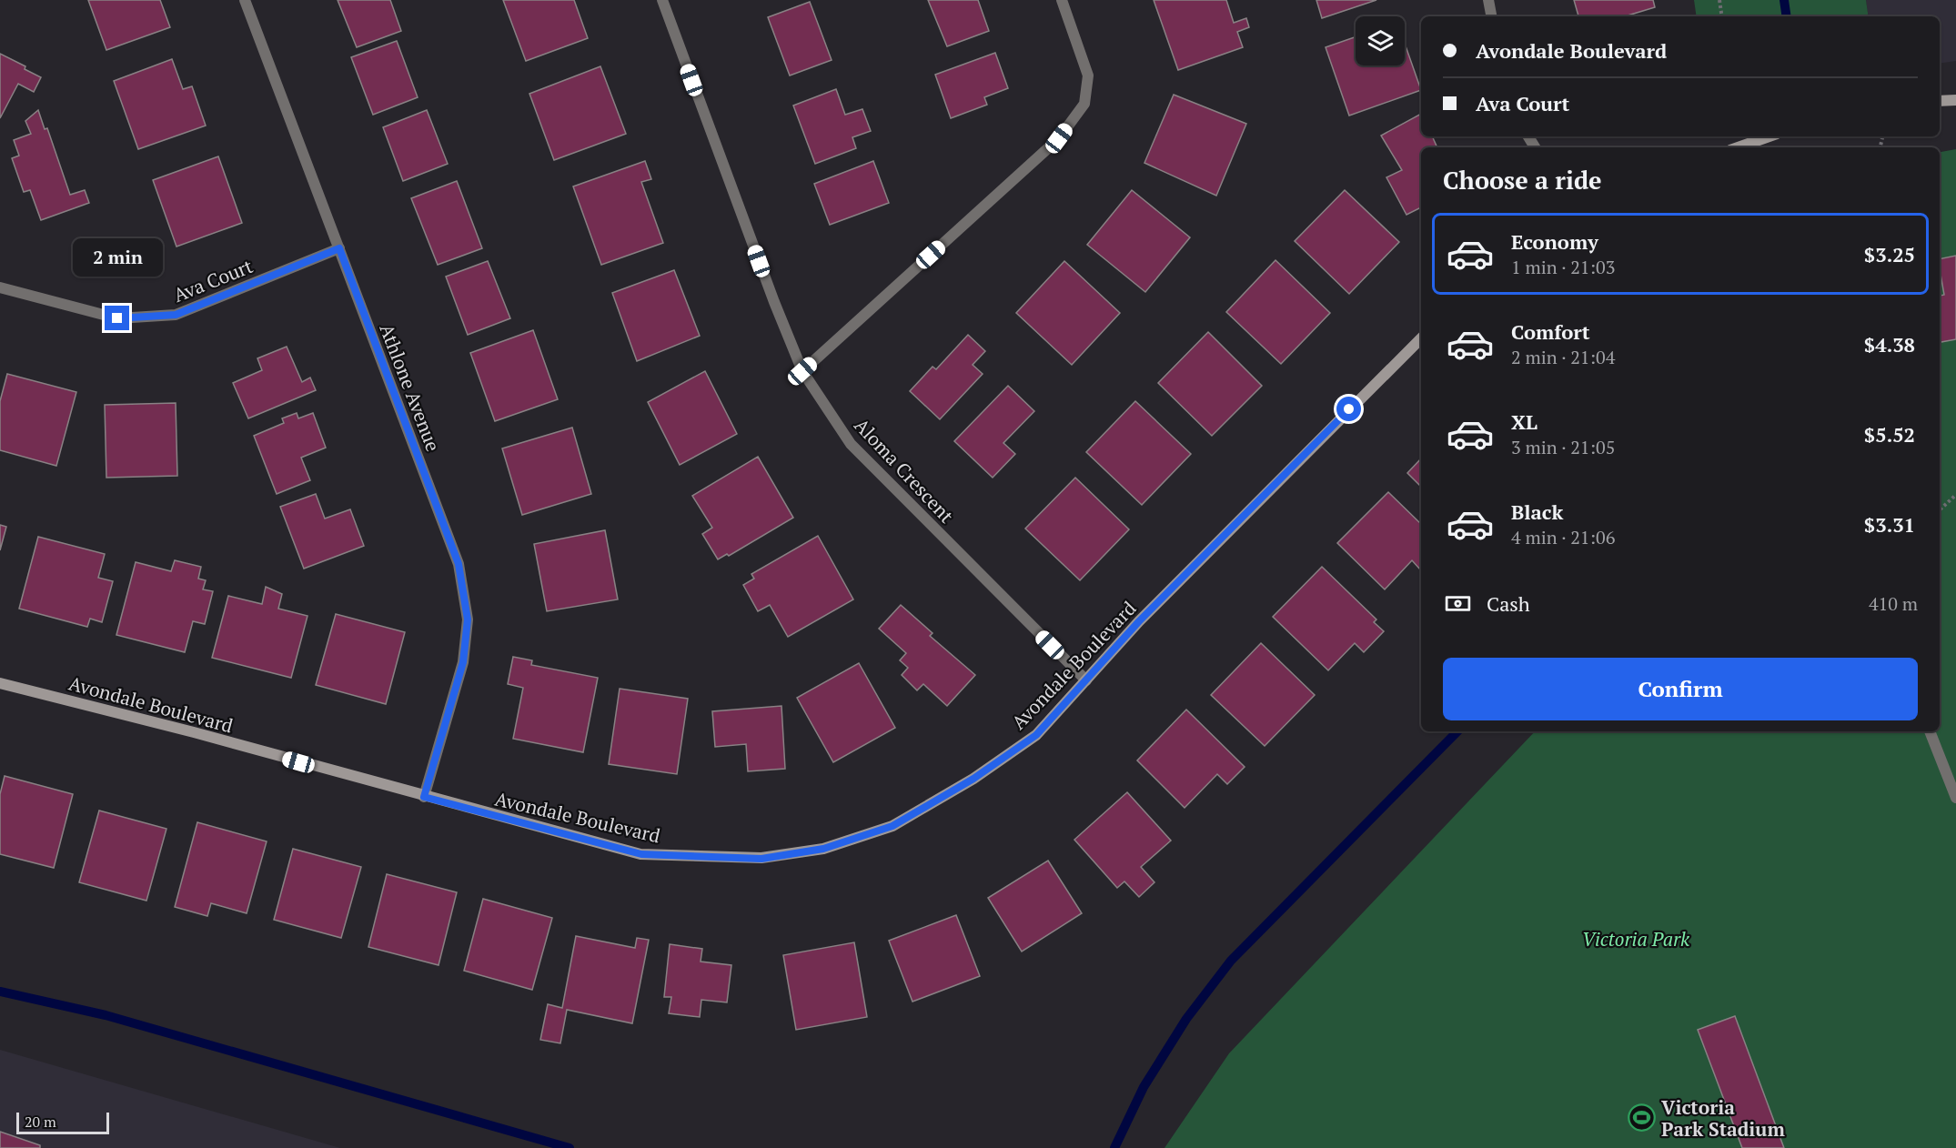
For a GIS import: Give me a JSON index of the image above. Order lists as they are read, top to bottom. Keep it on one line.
{"streets":{"street":["Ava Court","Athlone Avenue","Aloma Crescent","Avondale Boulevard"]},"crossings":[["Ava Court","Athlone Avenue"],["Athlone Avenue","Avondale Boulevard"],["Aloma Crescent","Avondale Boulevard"]],"parks":["Victoria Park"],"places":{"sports":["Victoria Park Stadium"]},"scale_bar":"20 m","page":{"banner":["Avondale Boulevard","Ava Court"],"heading":"Choose a ride","list":[{"name":"Economy","note":"1 min · 21:03","value":"$3.25"},{"name":"Comfort","note":"2 min · 21:04","value":"$4.38"},{"name":"XL","note":"3 min · 21:05","value":"$5.52"},{"name":"Black","note":"4 min · 21:06","value":"$3.31"}],"bubble":"2 min","pay":["Cash","410 m"],"buttons":"Confirm","scale":"20 m"}}
